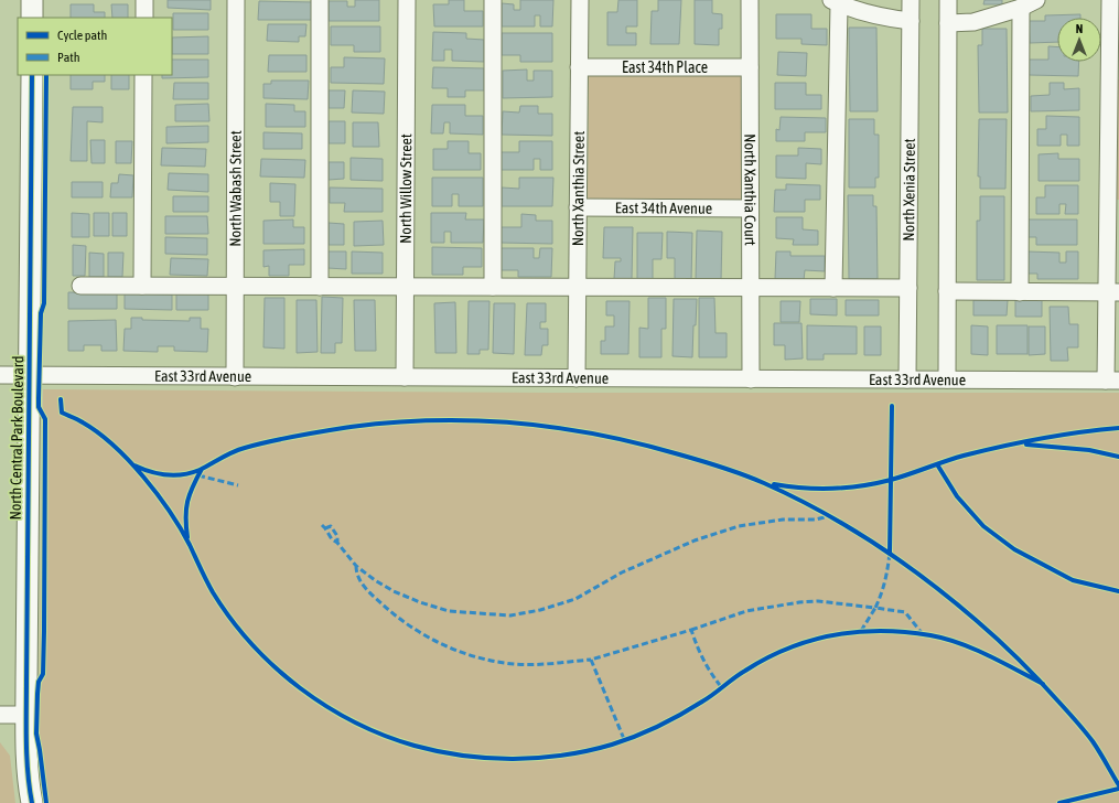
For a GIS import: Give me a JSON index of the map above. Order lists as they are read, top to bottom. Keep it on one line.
{"streets":{"main road":["North Central Park Boulevard"],"street":["East 34th Place","North Wabash Street","North Willow Street","North Xanthia Street","North Xanthia Court","North Xenia Street","East 34th Avenue","East 33rd Avenue"]},"crossings":[["East 34th Place","North Xanthia Street"],["East 34th Place","North Xanthia Court"],["North Wabash Street","East 33rd Avenue"],["North Willow Street","East 33rd Avenue"],["North Xanthia Street","East 34th Avenue"],["North Xanthia Street","East 33rd Avenue"],["North Xanthia Court","East 34th Avenue"],["North Xanthia Court","East 33rd Avenue"],["North Xenia Street","East 33rd Avenue"],["East 33rd Avenue","North Central Park Boulevard"]],"legend":["Cycle path","Path"],"north":"top"}
